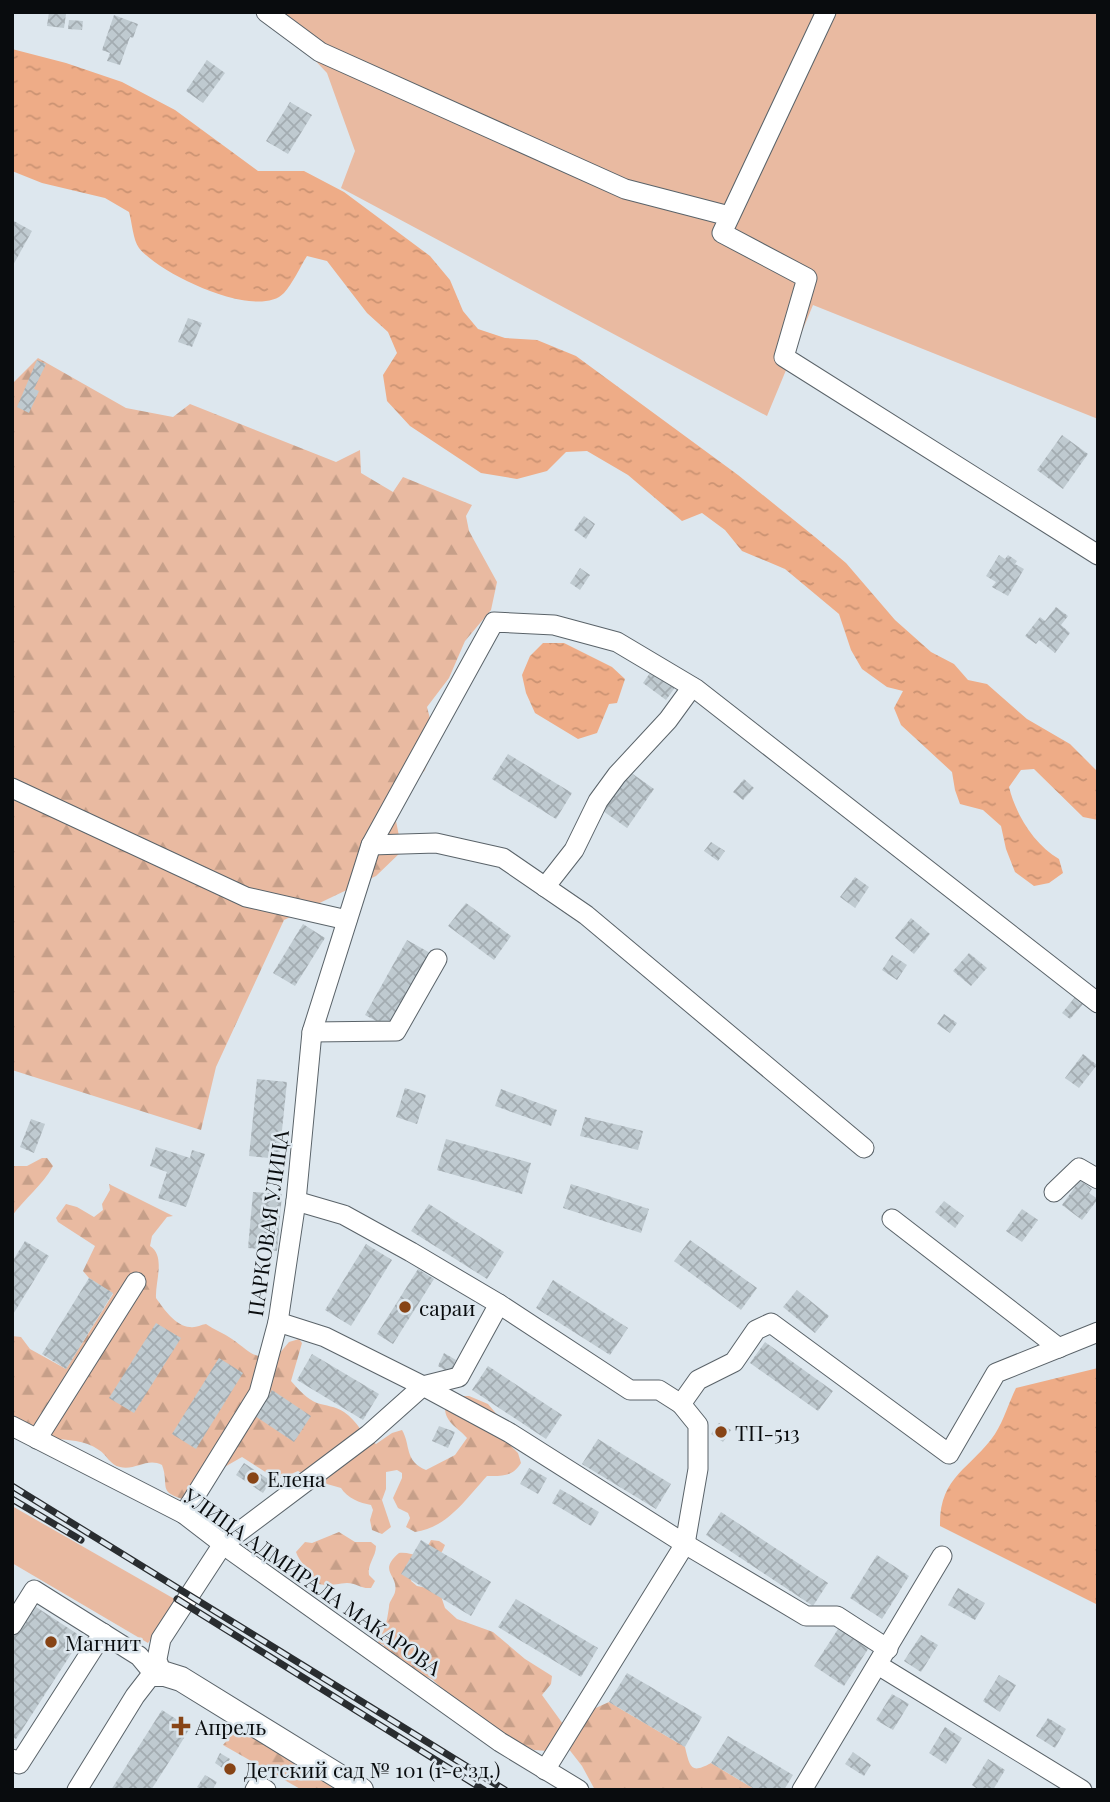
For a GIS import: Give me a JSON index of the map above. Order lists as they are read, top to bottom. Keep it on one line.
{"streets":{"street":["ПАРКОВАЯ УЛИЦА","УЛИЦА АДМИРАЛА МАКАРОВА"]},"crossings":[["ПАРКОВАЯ УЛИЦА","УЛИЦА АДМИРАЛА МАКАРОВА"]],"places":{"other":["сараи","ТП-513","Елена","Магнит","Детский сад № 101 (1-е зд.)"],"health":["Апрель"]}}
